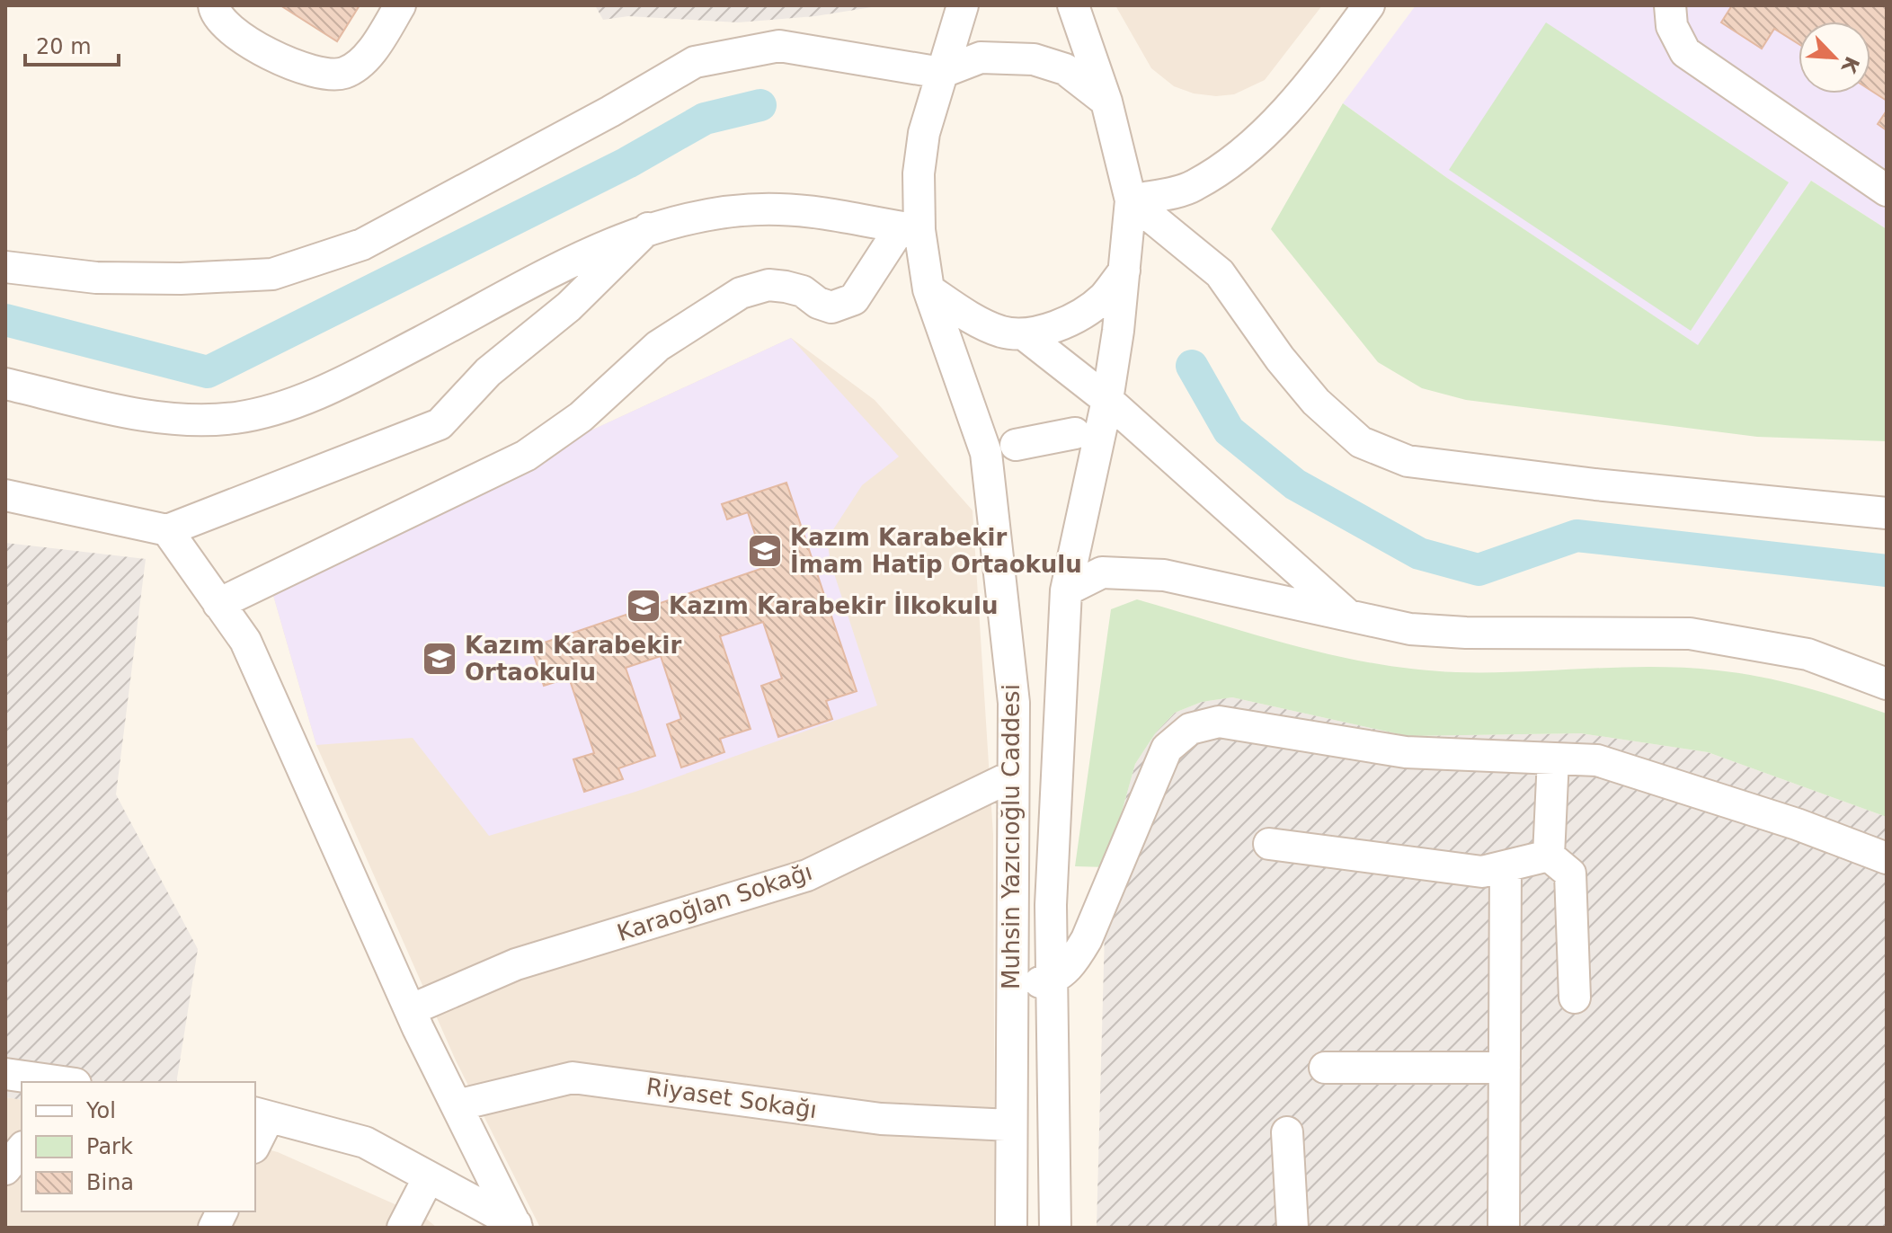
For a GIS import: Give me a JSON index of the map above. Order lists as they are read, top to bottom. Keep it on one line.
{"streets":{"street":["Muhsin Yazıcıoğlu Caddesi","Karaoğlan Sokağı","Riyaset Sokağı"]},"crossings":[["Muhsin Yazıcıoğlu Caddesi","Karaoğlan Sokağı"],["Muhsin Yazıcıoğlu Caddesi","Riyaset Sokağı"]],"places":{"school or university":["Kazım Karabekir İmam Hatip Ortaokulu","Kazım Karabekir İlkokulu","Kazım Karabekir Ortaokulu"]},"legend":["Yol","Park","Bina"],"scale_bar":"20 m","north":"bottom right"}
